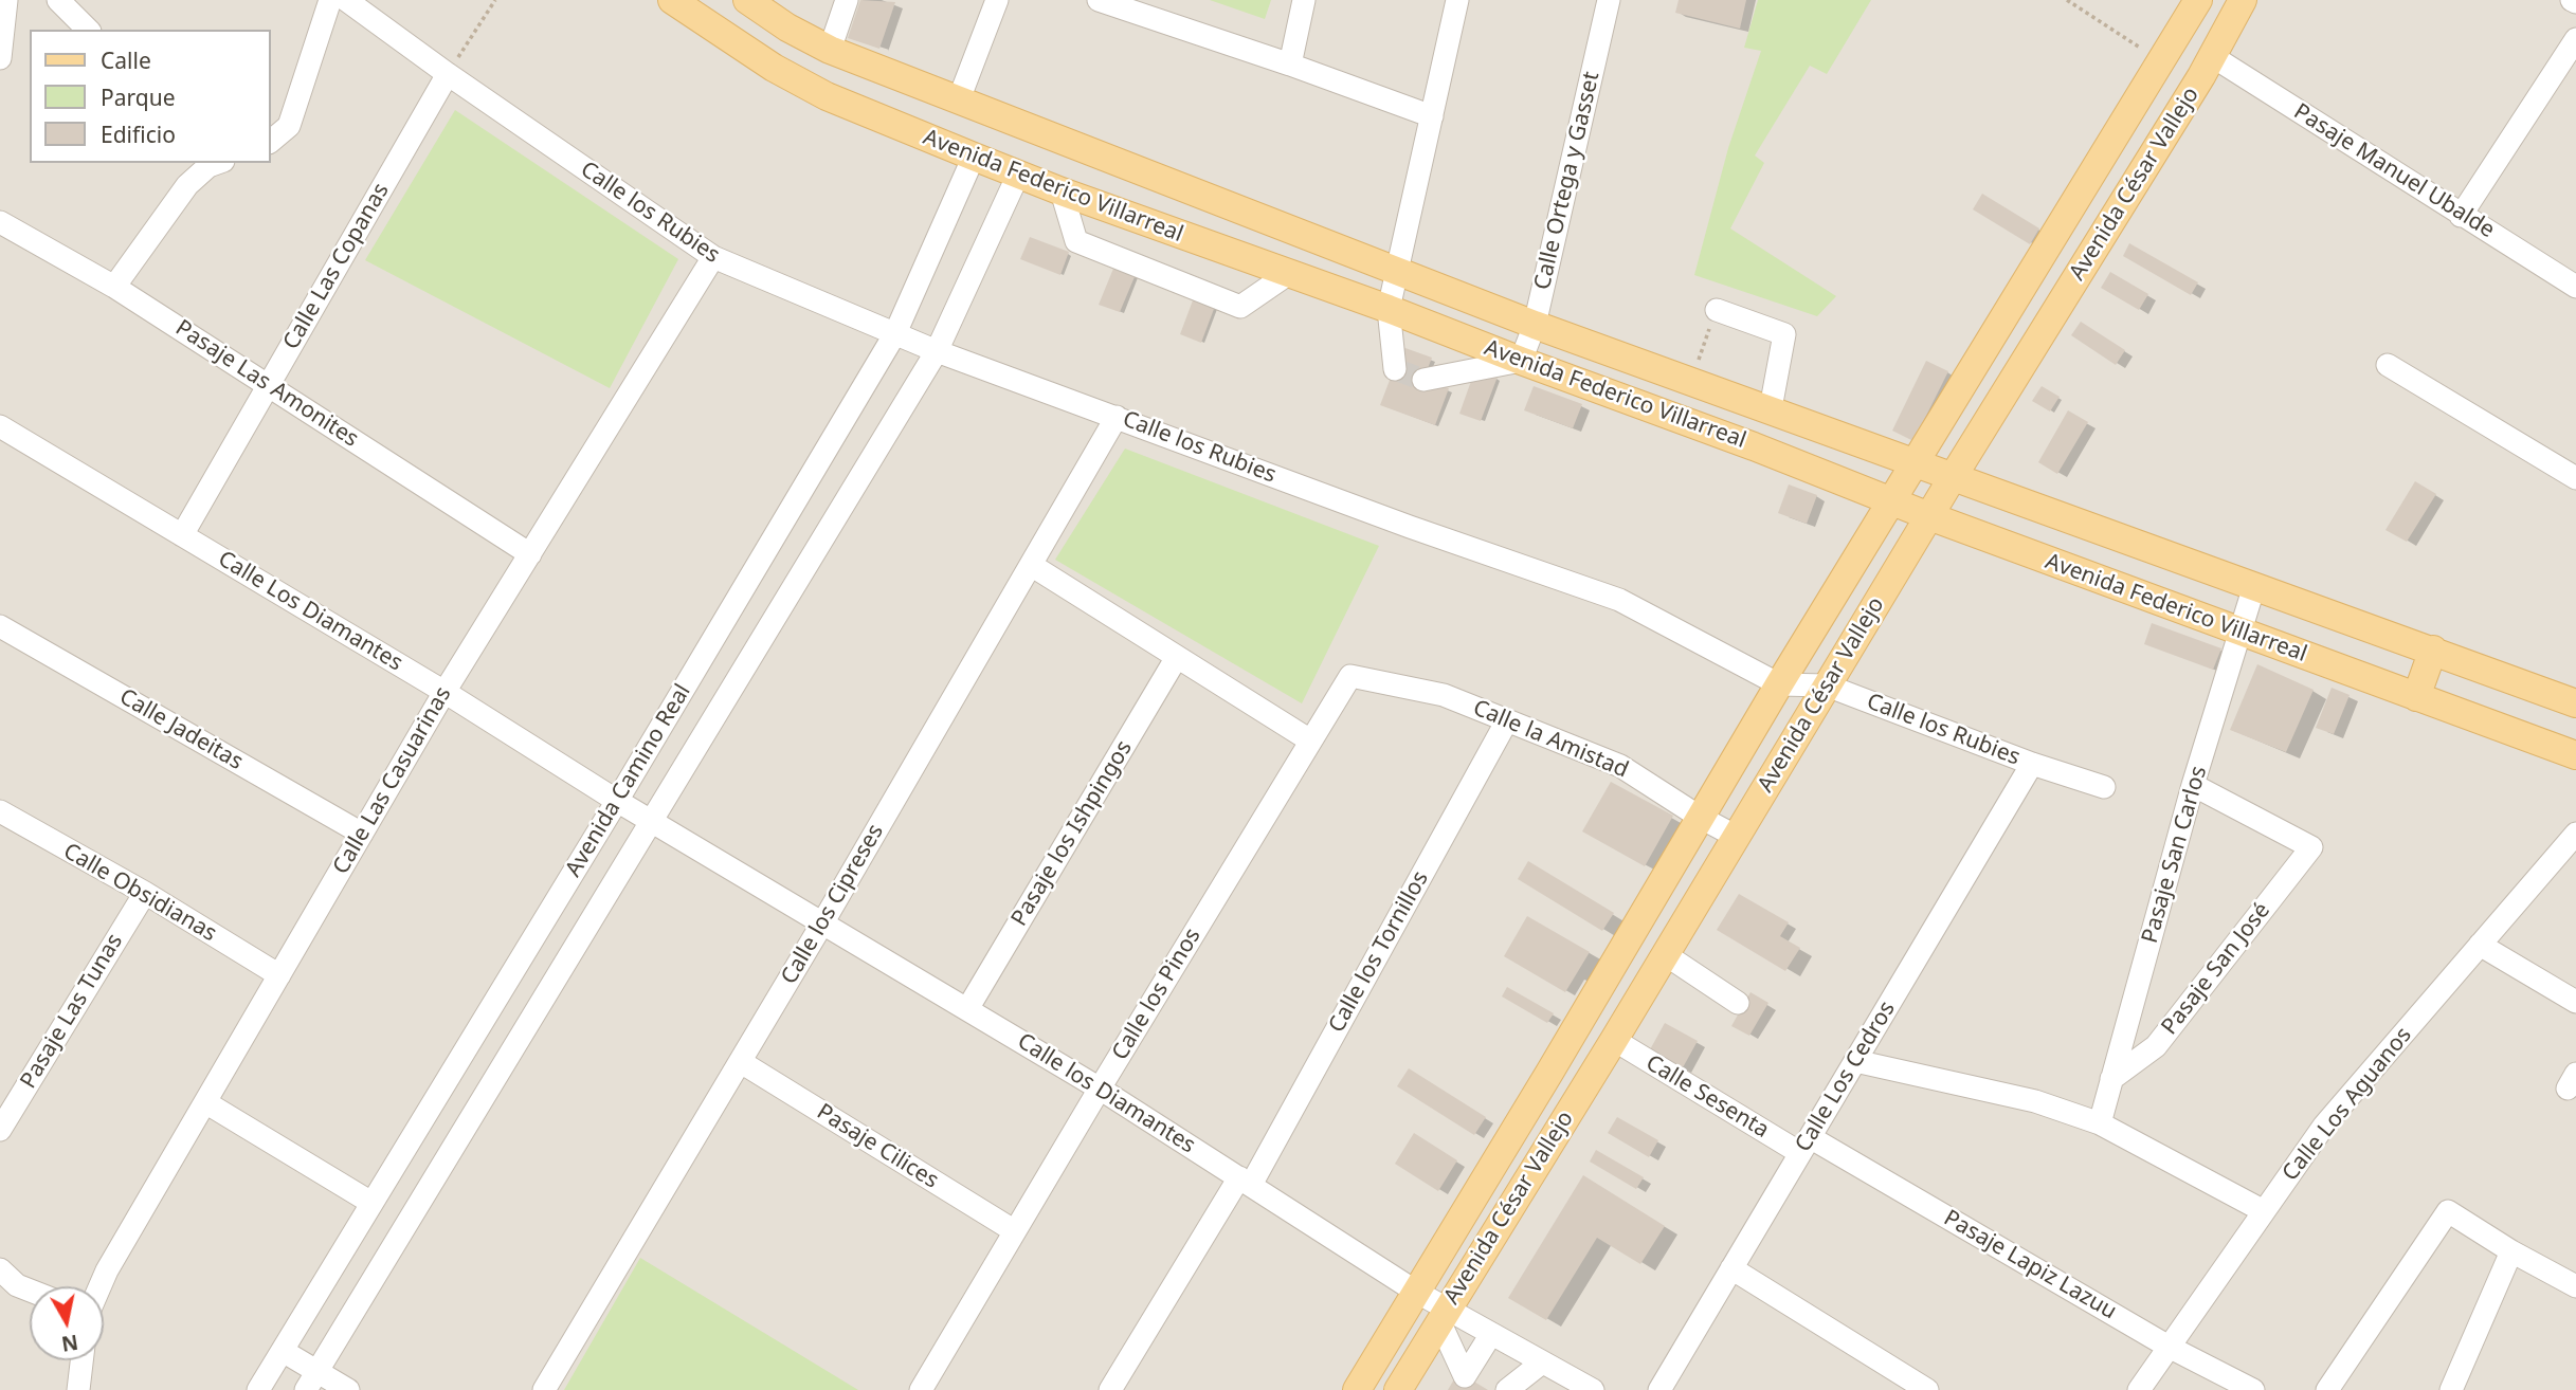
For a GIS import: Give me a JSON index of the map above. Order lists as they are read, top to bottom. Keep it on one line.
{"streets":{"main road":["Avenida César Vallejo","Avenida Federico Villarreal"],"street":["Pasaje Manuel Ubalde","Calle Ortega y Gasset","Calle los Rubies","Calle Las Copanas","Pasaje Las Amonites","Calle Los Diamantes","Calle Jadeitas","Calle la Amistad","Calle Las Casuarinas","Avenida Camino Real","Pasaje los Ishpingos","Pasaje San Carlos","Calle Obsidianas","Calle los Cipreses","Calle los Tornillos","Pasaje San José","Calle los Pinos","Pasaje Las Tunas","Calle Los Cedros","Calle los Diamantes","Calle Sesenta","Calle Los Aguanos","Pasaje Cilices","Pasaje Lapiz Lazuu"]},"crossings":[["Pasaje Manuel Ubalde","Avenida César Vallejo"],["Calle Ortega y Gasset","Avenida Federico Villarreal"],["Avenida César Vallejo","Avenida Federico Villarreal"],["Avenida César Vallejo","Calle los Rubies"],["Avenida César Vallejo","Calle la Amistad"],["Avenida César Vallejo","Calle los Diamantes"],["Avenida César Vallejo","Calle Sesenta"],["Avenida Federico Villarreal","Avenida Camino Real"],["Avenida Federico Villarreal","Pasaje San Carlos"],["Calle los Rubies","Calle Las Copanas"],["Calle los Rubies","Calle Las Casuarinas"],["Calle los Rubies","Avenida Camino Real"],["Calle los Rubies","Calle los Cipreses"],["Calle los Rubies","Calle Los Cedros"],["Calle Las Copanas","Pasaje Las Amonites"],["Calle Las Copanas","Calle Los Diamantes"],["Pasaje Las Amonites","Calle Las Casuarinas"],["Calle Los Diamantes","Calle Las Casuarinas"],["Calle Los Diamantes","Avenida Camino Real"],["Calle Los Diamantes","Calle los Diamantes"],["Calle Jadeitas","Calle Las Casuarinas"],["Calle la Amistad","Calle los Tornillos"],["Calle la Amistad","Calle los Pinos"],["Calle Las Casuarinas","Calle Obsidianas"],["Avenida Camino Real","Calle los Diamantes"],["Pasaje los Ishpingos","Calle los Diamantes"],["Pasaje San Carlos","Pasaje San José"],["Calle Obsidianas","Pasaje Las Tunas"],["Calle los Cipreses","Calle los Diamantes"],["Calle los Cipreses","Pasaje Cilices"],["Calle los Tornillos","Calle los Diamantes"],["Calle los Pinos","Calle los Diamantes"],["Calle los Pinos","Pasaje Cilices"],["Calle Los Cedros","Calle Sesenta"],["Calle Los Cedros","Pasaje Lapiz Lazuu"],["Calle Sesenta","Pasaje Lapiz Lazuu"],["Calle Los Aguanos","Pasaje Lapiz Lazuu"]],"legend":["Calle","Parque","Edificio"],"north":"bottom"}
